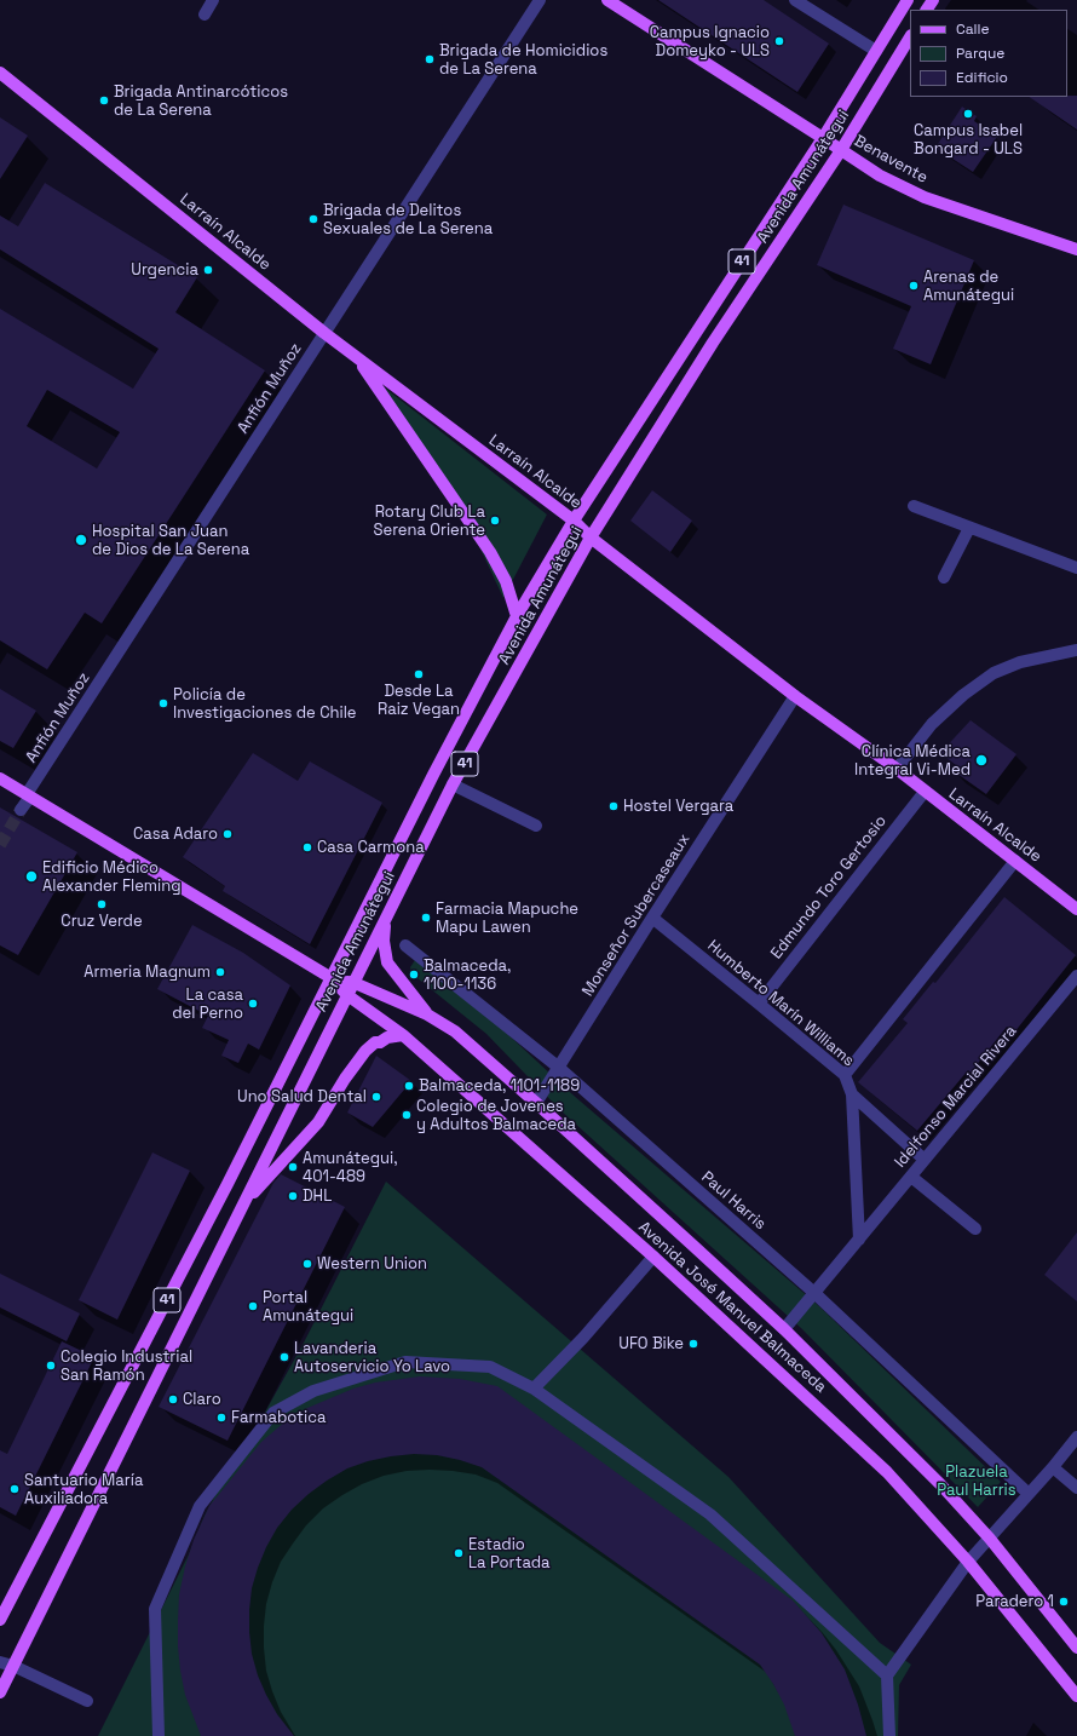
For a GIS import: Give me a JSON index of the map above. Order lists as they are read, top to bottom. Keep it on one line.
{"streets":{"main road":["Benavente","Avenida Amunátegui","Larraín Alcalde","41","Avenida José Manuel Balmaceda"],"street":["Anfión Muñoz","Edmundo Toro Gertosio","Monseñor Subercaseaux","Humberto Marín Williams","Idelfonso Marcial Rivera","Paul Harris"]},"crossings":[["Benavente","Avenida Amunátegui"],["Avenida Amunátegui","Larraín Alcalde"],["Avenida Amunátegui","Avenida José Manuel Balmaceda"],["Larraín Alcalde","Anfión Muñoz"],["Larraín Alcalde","Edmundo Toro Gertosio"],["Larraín Alcalde","Monseñor Subercaseaux"],["Anfión Muñoz","Avenida José Manuel Balmaceda"],["Edmundo Toro Gertosio","Humberto Marín Williams"],["Monseñor Subercaseaux","Humberto Marín Williams"],["Monseñor Subercaseaux","Paul Harris"],["Monseñor Subercaseaux","Avenida José Manuel Balmaceda"],["Humberto Marín Williams","Idelfonso Marcial Rivera"],["Idelfonso Marcial Rivera","Paul Harris"],["Idelfonso Marcial Rivera","Avenida José Manuel Balmaceda"]],"parks":["Plazuela Paul Harris"],"places":["Campus Ignacio Domeyko - ULS","Brigada de Homicidios de La Serena","Brigada Antinarcóticos de La Serena","Campus Isabel Bongard - ULS","Brigada de Delitos Sexuales de La Serena","Urgencia","Arenas de Amunátegui","Rotary Club La Serena Oriente","Hospital San Juan de Dios de La Serena","Desde La Raiz Vegan","Policía de Investigaciones de Chile","Clínica Médica Integral Vi-Med","Hostel Vergara","Casa Adaro","Casa Carmona","Edificio Médico Alexander Fleming","Cruz Verde","Farmacia Mapuche Mapu Lawen","Armeria Magnum","Balmaceda, 1100-1136","La casa del Perno","Balmaceda, 1101-1189","Uno Salud Dental","Colegio de Jovenes y Adultos Balmaceda","Amunátegui, 401-489","DHL","Western Union","Portal Amunátegui","UFO Bike","Lavanderia Autoservicio Yo Lavo","Colegio Industrial San Ramón","Claro","Farmabotica","Santuario María Auxiliadora","Estadio La Portada","Paradero 1"],"legend":["Calle","Parque","Edificio"]}
